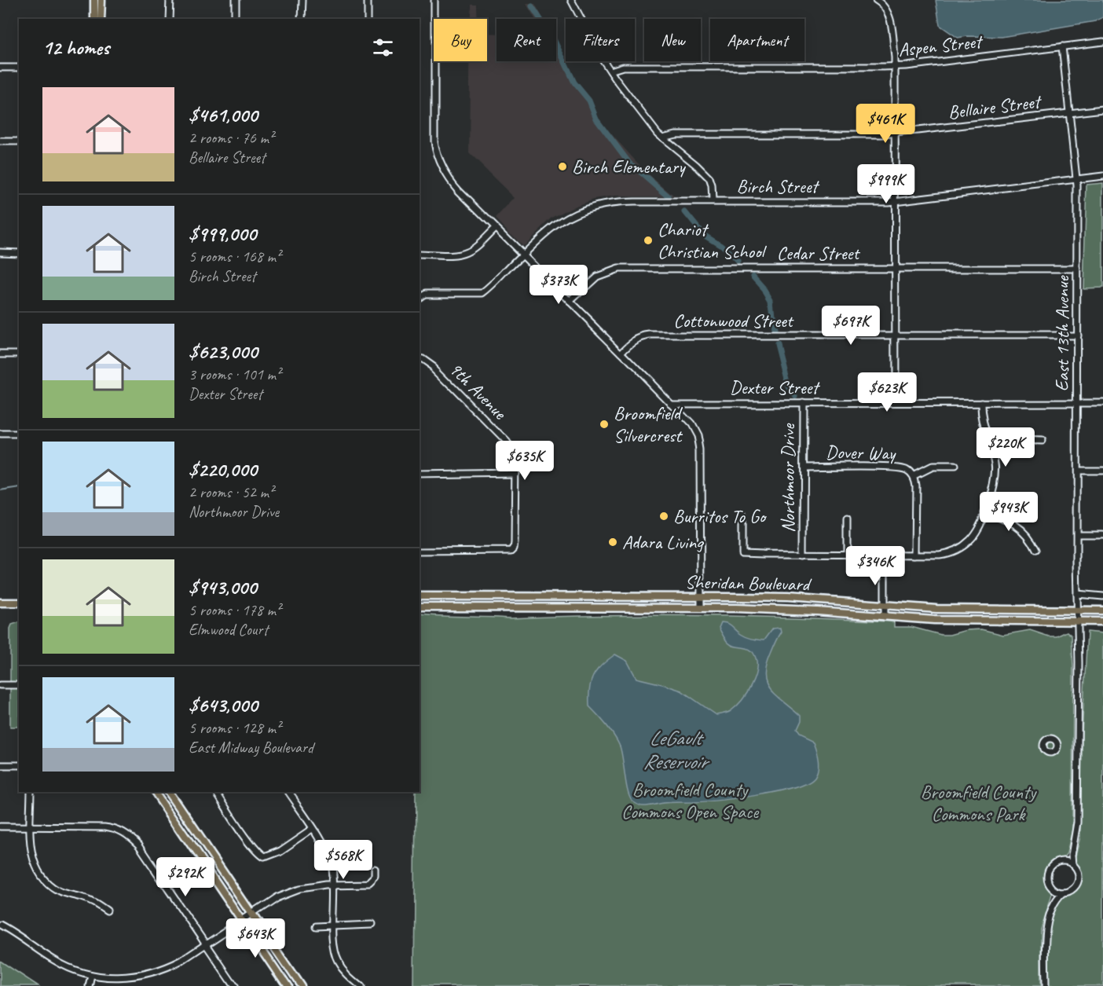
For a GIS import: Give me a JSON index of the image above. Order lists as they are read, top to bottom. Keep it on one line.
{"streets":{"main road":["Sheridan Boulevard"],"street":["Aspen Street","Bellaire Street","Birch Street","Cedar Street","Cottonwood Street","East 13th Avenue","Dexter Street","9th Avenue","Dover Way","Northmoor Drive"]},"crossings":[["Aspen Street","East 13th Avenue"],["Bellaire Street","East 13th Avenue"],["Birch Street","East 13th Avenue"],["Cedar Street","East 13th Avenue"],["Cottonwood Street","East 13th Avenue"],["East 13th Avenue","Dexter Street"],["East 13th Avenue","Sheridan Boulevard"],["Dexter Street","Northmoor Drive"],["Dover Way","Northmoor Drive"]],"water":["LeGault Reservoir"],"parks":["Broomfield County Commons Open Space","Broomfield County Commons Park"],"places":["Birch Elementary","Chariot Christian School","Broomfield Silvercrest","Burritos To Go","Adara Living"],"page":{"chip":["Buy","Rent","Filters","New","Apartment"],"heading":"12 homes","list":[{"name":"$461,000","note":"2 rooms · 76 m² · Bellaire Street"},{"name":"$999,000","note":"5 rooms · 168 m² · Birch Street"},{"name":"$623,000","note":"3 rooms · 101 m² · Dexter Street"},{"name":"$220,000","note":"2 rooms · 52 m² · Northmoor Drive"},{"name":"$943,000","note":"5 rooms · 178 m² · Elmwood Court"},{"name":"$643,000","note":"5 rooms · 128 m² · East Midway Boulevard"}],"price":["$461K","$999K","$373K","$697K","$623K","$220K","$635K","$943K","$346K","$568K","$292K","$643K"]}}
